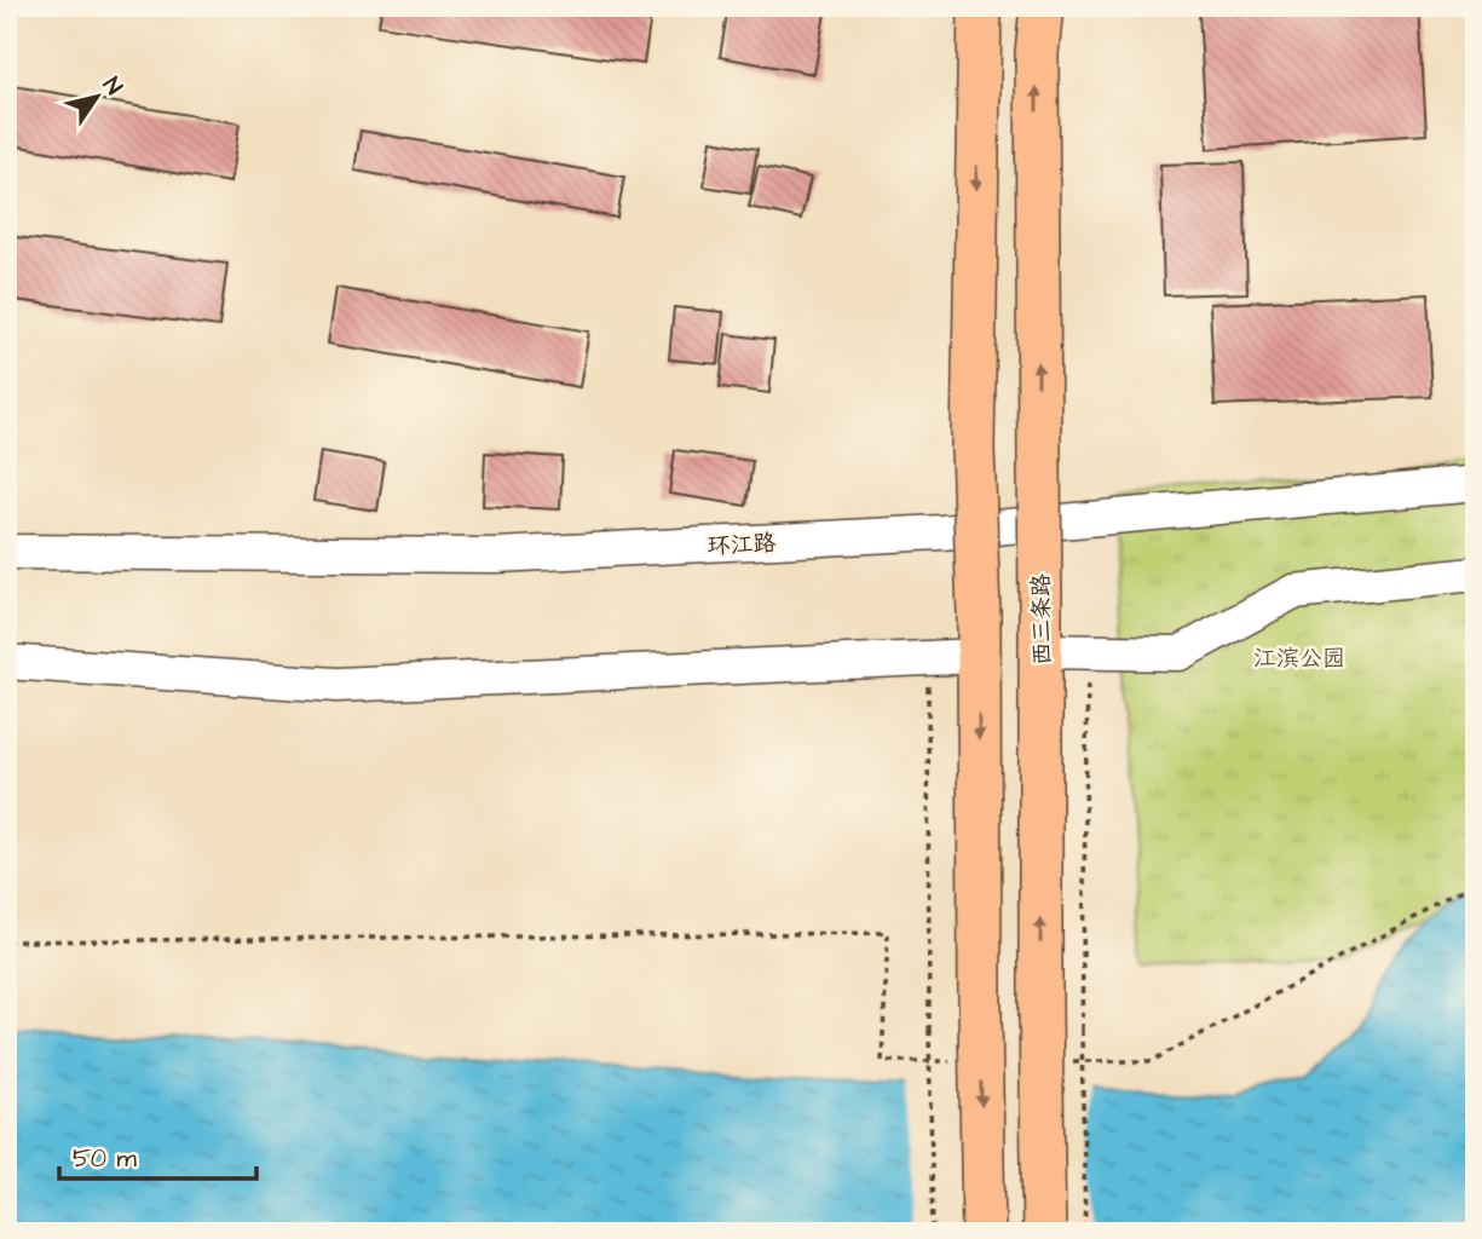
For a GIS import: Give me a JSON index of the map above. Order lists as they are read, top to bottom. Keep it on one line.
{"streets":{"main road":["西三条路"],"street":["环江路"]},"parks":["江滨公园"],"scale_bar":"50 m","north":"top right"}
